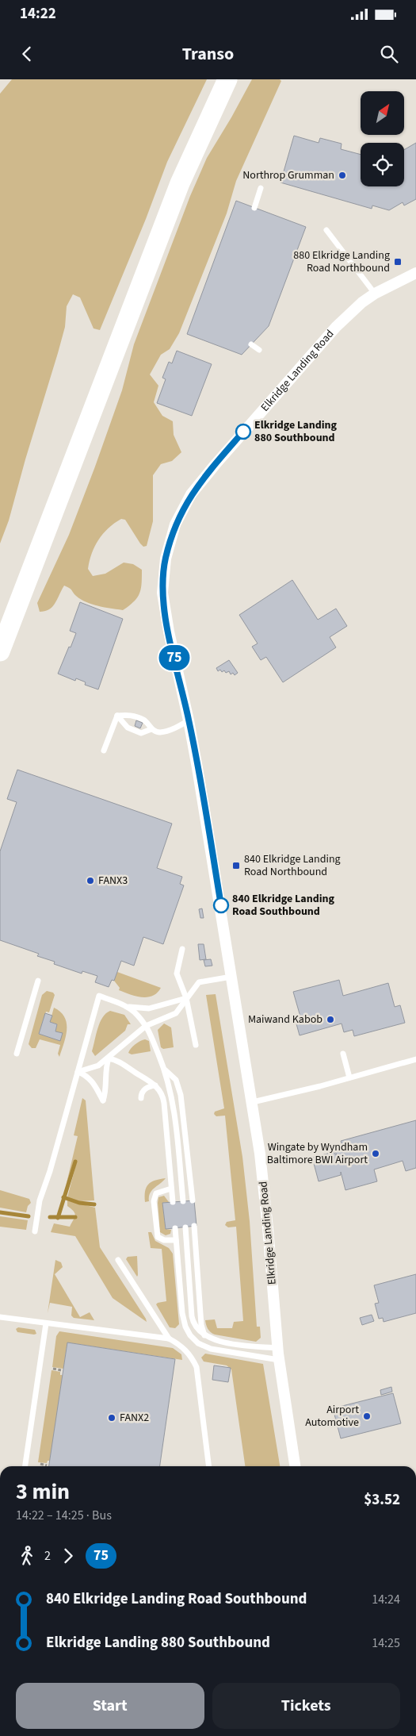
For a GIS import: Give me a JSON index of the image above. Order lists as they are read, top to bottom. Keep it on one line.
{"streets":{"street":["Elkridge Landing Road"]},"places":{"other":["Northrop Grumman","Elkridge Landing 880 Southbound","FANX3","840 Elkridge Landing Road Southbound","Maiwand Kabob","Wingate by Wyndham Baltimore BWI Airport","Airport Automotive","FANX2"],"transit":["880 Elkridge Landing Road Northbound","840 Elkridge Landing Road Northbound"]},"lines":["bus line 75"],"north":"top right","page":{"status":"14:22","header":"Transo","on_map":"75","heading":["3 min","14:22 – 14:25 · Bus","$3.52"],"legs":["2","75"],"list":[{"name":"840 Elkridge Landing Road Southbound","value":"14:24"},{"name":"Elkridge Landing 880 Southbound","value":"14:25"}],"buttons":["Start","Tickets"]}}
